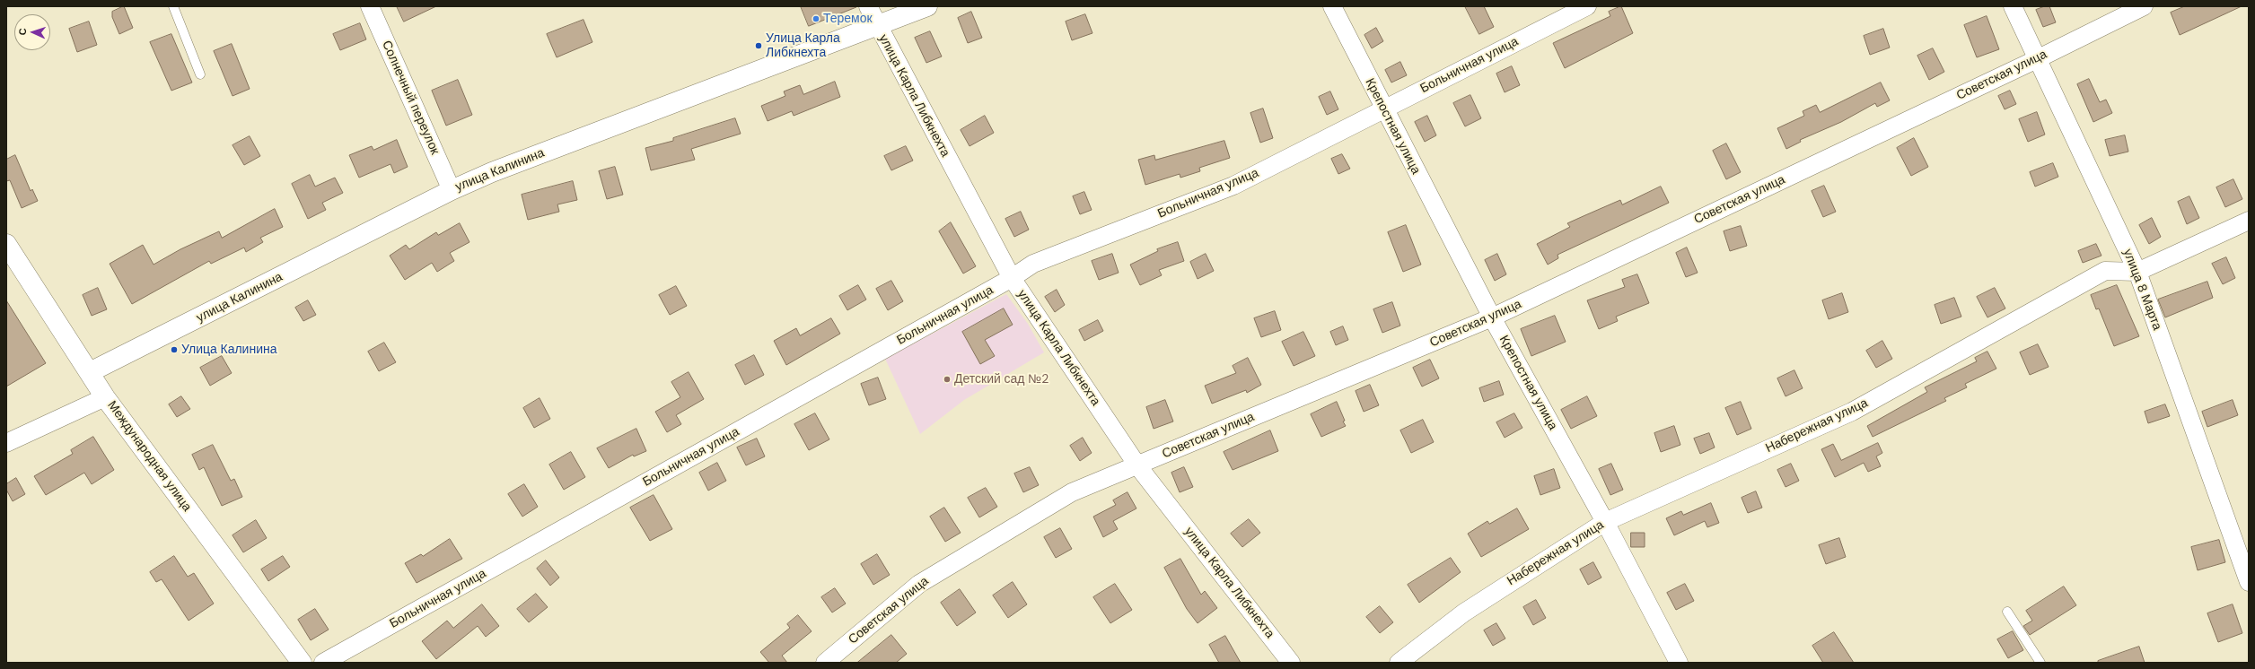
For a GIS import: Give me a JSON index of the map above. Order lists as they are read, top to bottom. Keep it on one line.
{"streets":{"street":["Больничная улица","Советская улица","улица Карла Либкнехта","Солнечный переулок","Крепостная улица","улица Калинина","улица 8 Марта","Набережная улица","Международная улица"]},"crossings":[["Больничная улица","улица Карла Либкнехта"],["Больничная улица","Крепостная улица"],["Советская улица","улица Карла Либкнехта"],["Советская улица","Крепостная улица"],["Советская улица","улица 8 Марта"],["улица Карла Либкнехта","улица Калинина"],["Солнечный переулок","улица Калинина"],["Крепостная улица","Набережная улица"],["улица Калинина","Международная улица"],["улица 8 Марта","Набережная улица"]],"places":["Теремок","Улица Карла Либкнехта","Улица Калинина","Детский сад №2"],"north":"left"}
